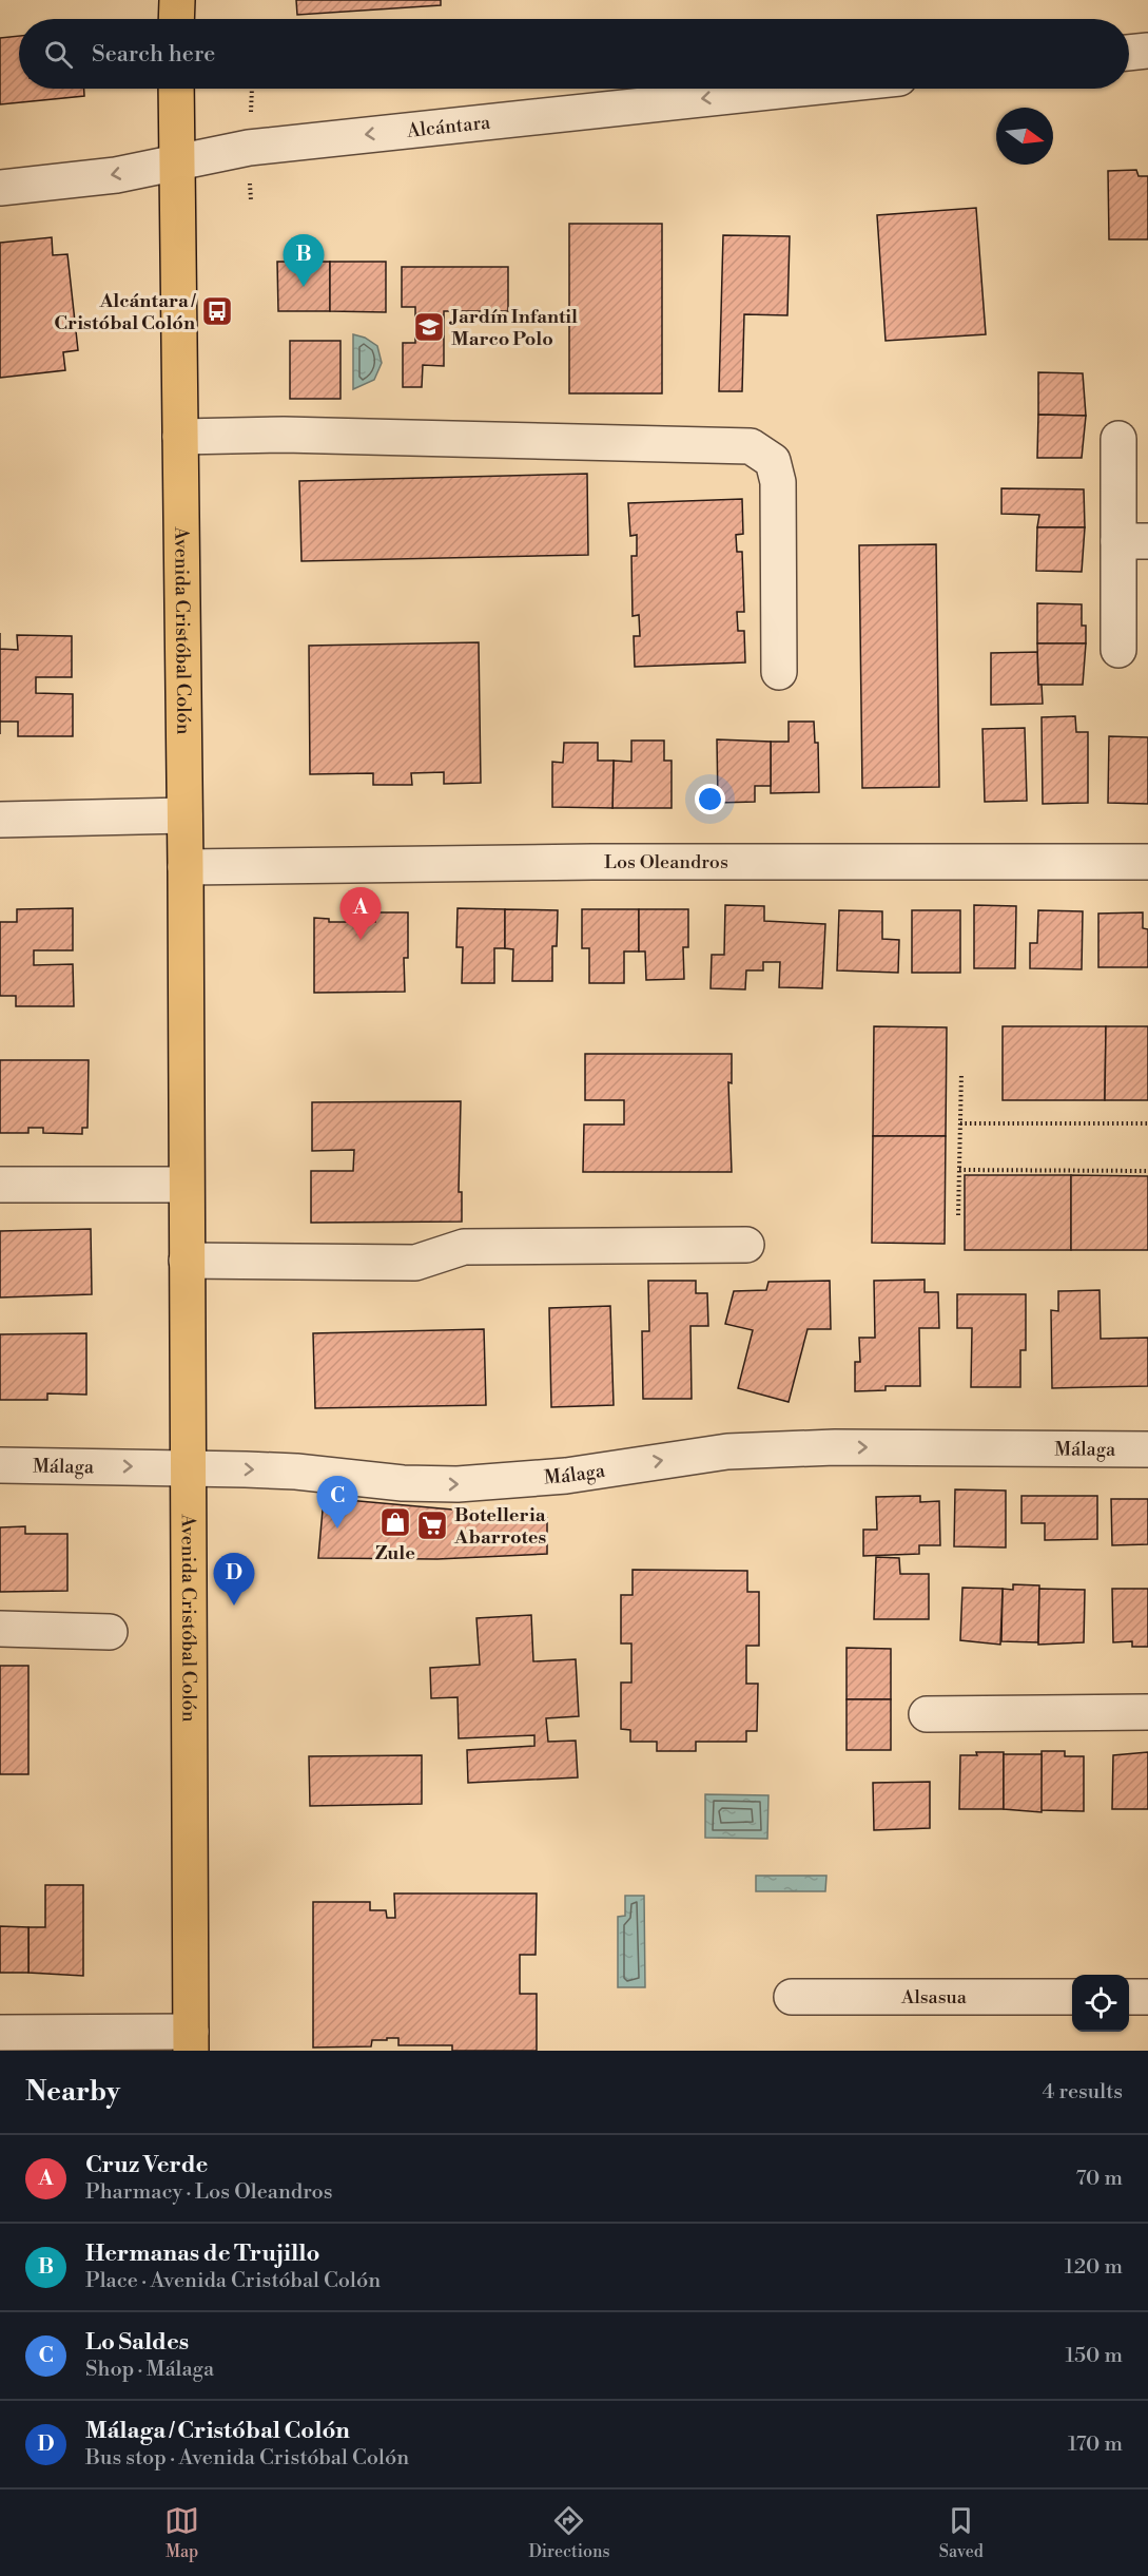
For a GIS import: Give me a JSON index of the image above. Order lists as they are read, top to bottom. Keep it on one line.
{"streets":{"main road":["Avenida Cristóbal Colón"],"street":["Alcántara","Los Oleandros","Málaga","Alsasua"]},"crossings":[["Alcántara","Avenida Cristóbal Colón"],["Avenida Cristóbal Colón","Los Oleandros"],["Avenida Cristóbal Colón","Málaga"]],"one_way":["Alcántara"],"places":{"bus stop":["Alcántara / Cristóbal Colón"],"school or university":["Jardín Infantil Marco Polo"],"shop":["Zule"],"supermarket":["Botelleria Abarrotes"]},"north":"right","page":{"search":"Search here","pins":["B","A","C","D"],"heading":["Nearby","4 results"],"list":[{"mark":"A","name":"Cruz Verde","note":"Pharmacy · Los Oleandros","value":"70 m"},{"mark":"B","name":"Hermanas de Trujillo","note":"Place · Avenida Cristóbal Colón","value":"120 m"},{"mark":"C","name":"Lo Saldes","note":"Shop · Málaga","value":"150 m"},{"mark":"D","name":"Málaga / Cristóbal Colón","note":"Bus stop · Avenida Cristóbal Colón","value":"170 m"}],"nav":["Map","Directions","Saved"]}}
